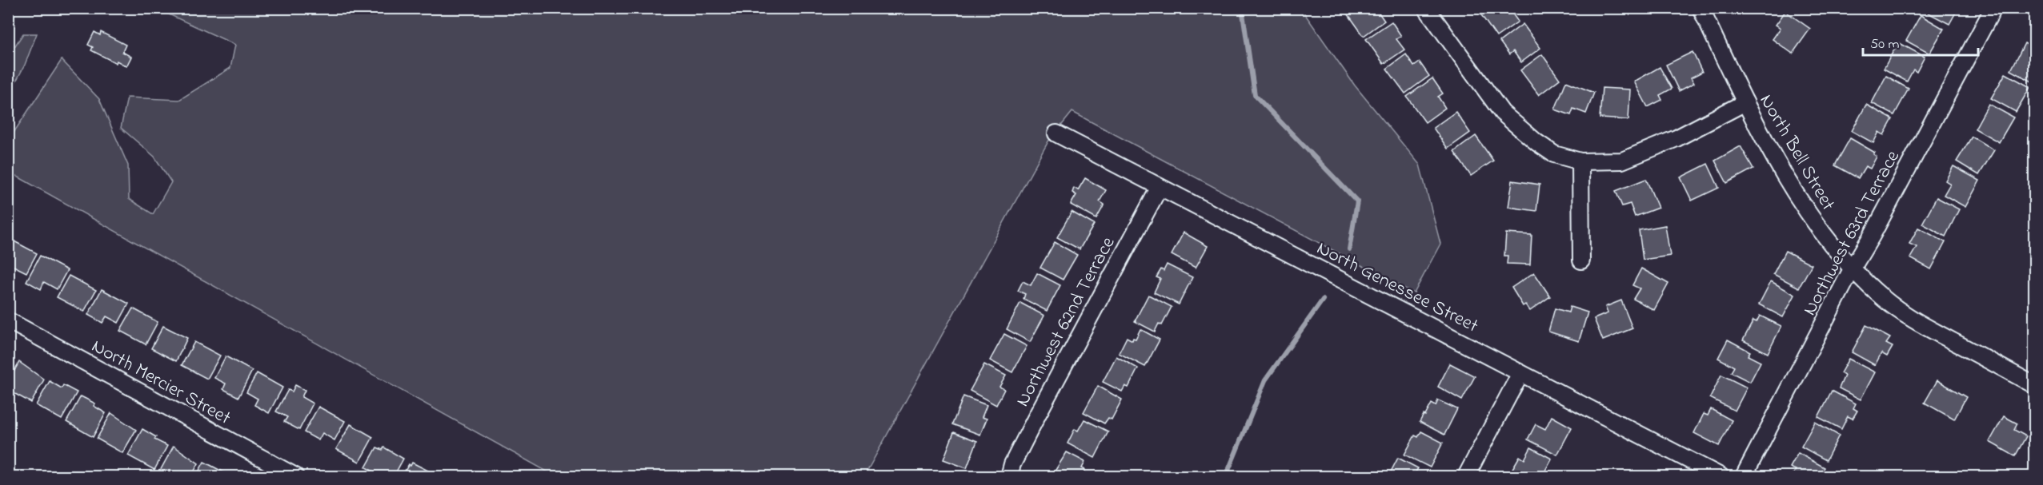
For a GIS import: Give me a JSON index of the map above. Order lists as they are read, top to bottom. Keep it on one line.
{"streets":{"street":["North Bell Street","Northwest 63rd Terrace","North Genessee Street","Northwest 62nd Terrace","North Mercier Street"]},"crossings":[["North Bell Street","Northwest 63rd Terrace"],["North Genessee Street","Northwest 62nd Terrace"]],"scale_bar":"50 m"}
